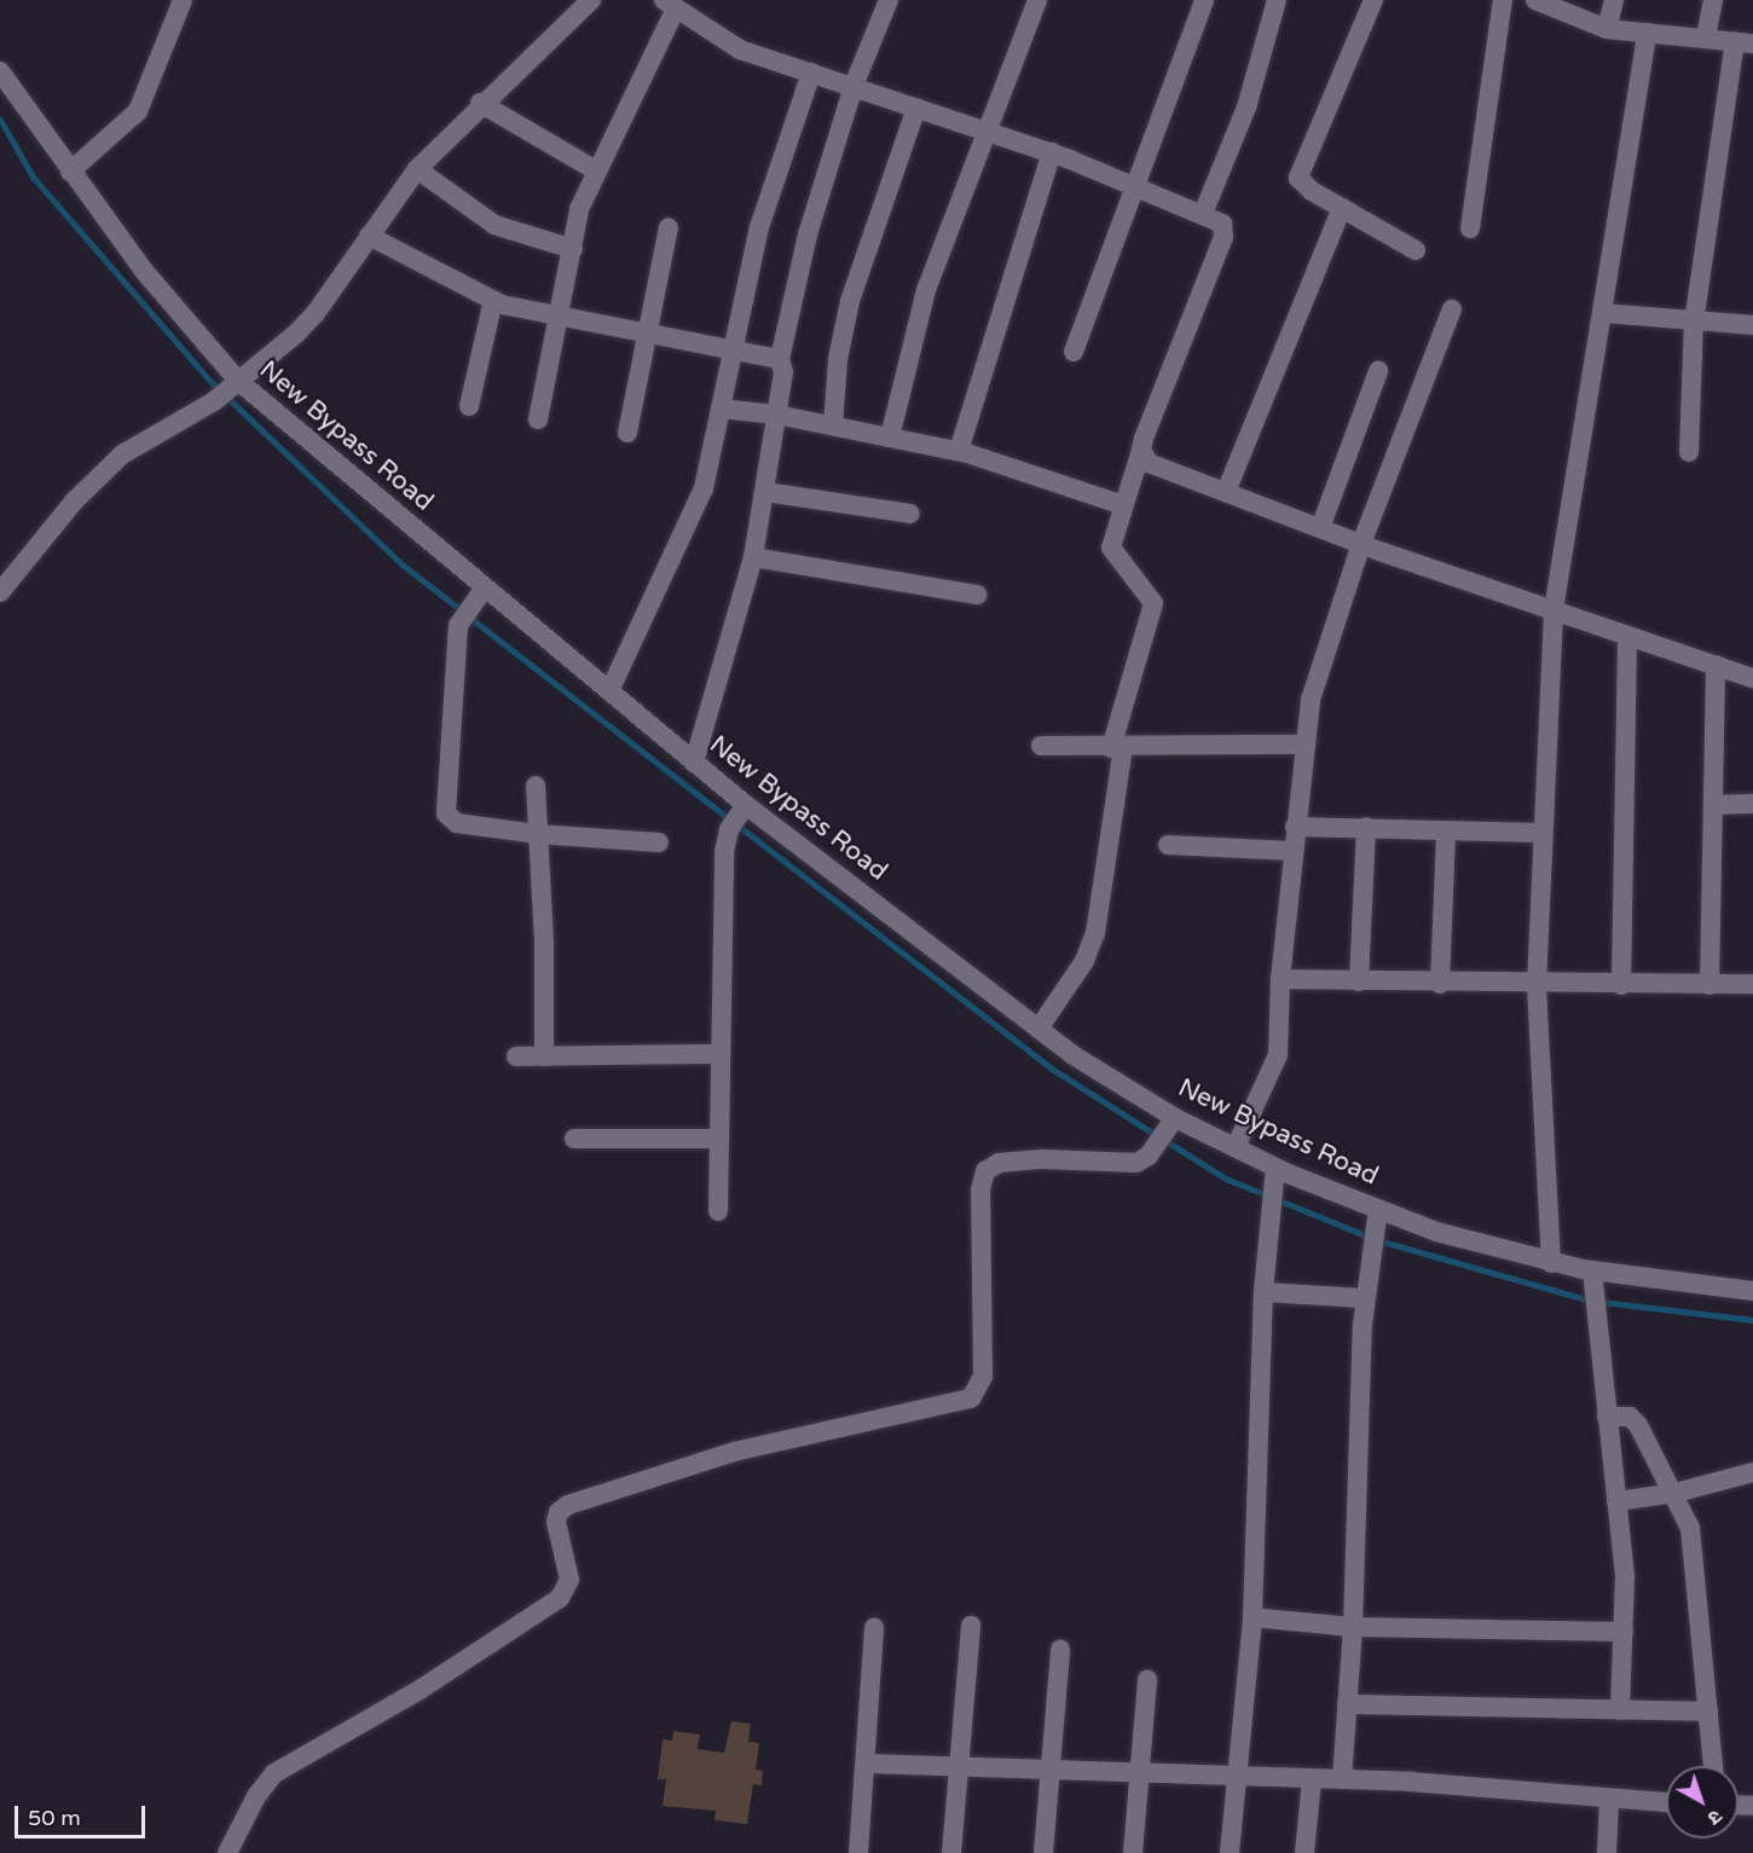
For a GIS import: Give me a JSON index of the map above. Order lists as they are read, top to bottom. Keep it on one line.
{"streets":{"street":["New Bypass Road"]},"scale_bar":"50 m","north":"bottom right"}
